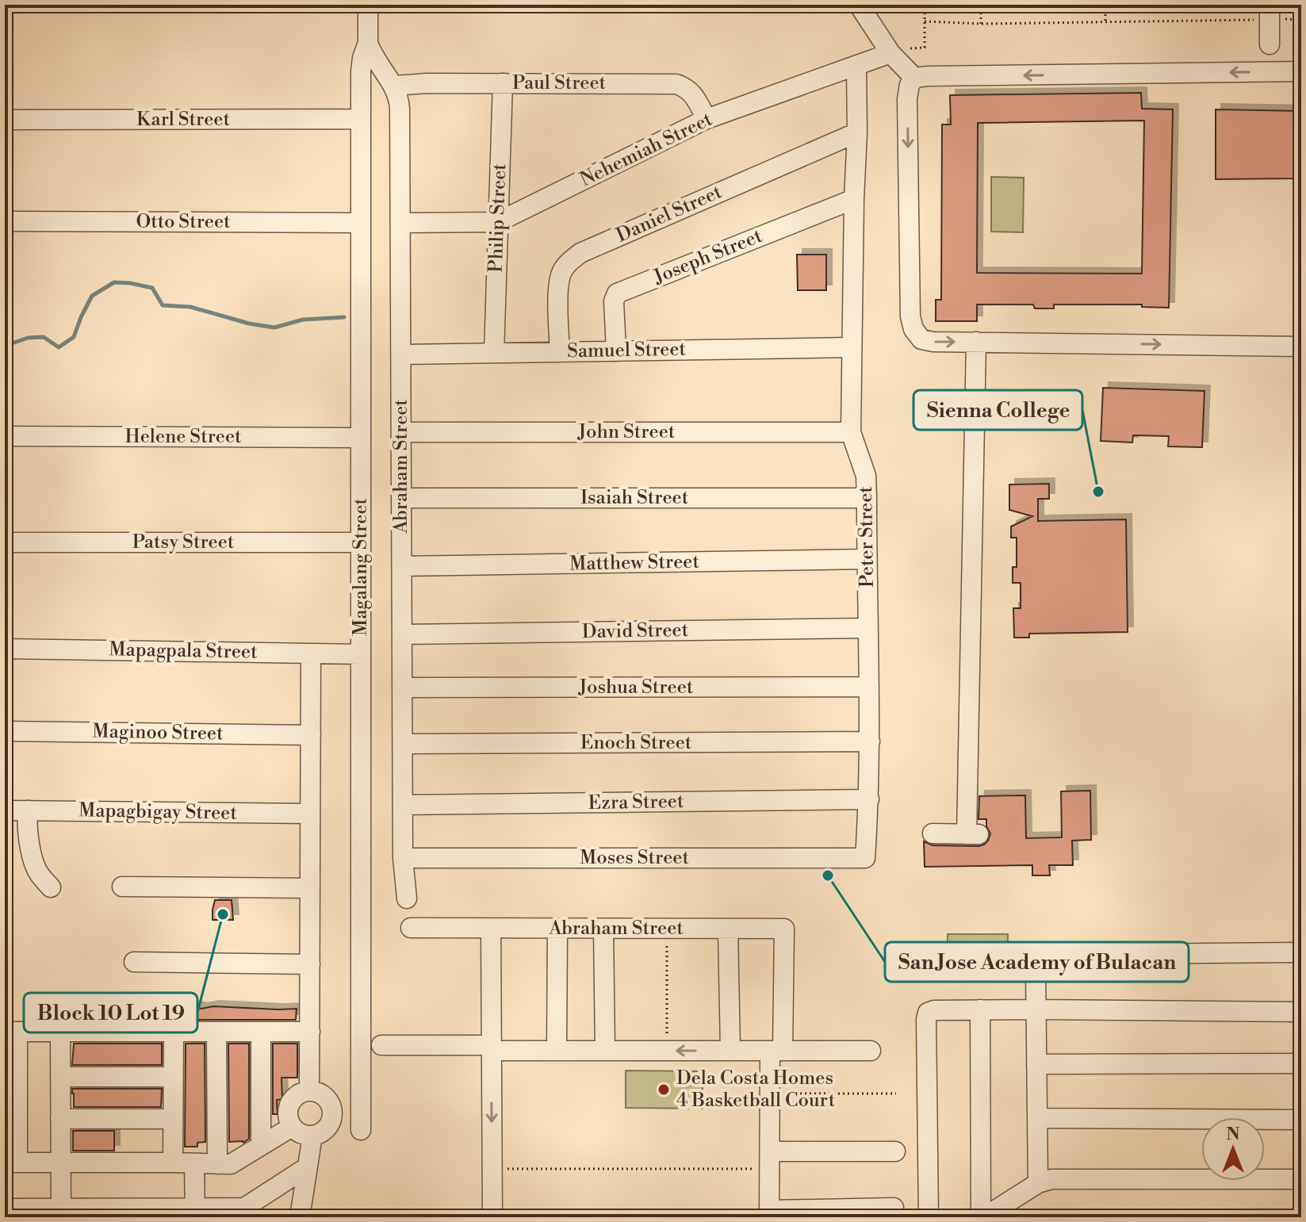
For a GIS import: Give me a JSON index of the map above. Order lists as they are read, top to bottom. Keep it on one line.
{"streets":{"street":["Paul Street","Karl Street","Nehemiah Street","Daniel Street","Philip Street","Otto Street","Joseph Street","Samuel Street","John Street","Helene Street","Abraham Street","Isaiah Street","Peter Street","Patsy Street","Matthew Street","Magalang Street","David Street","Mapagpala Street","Joshua Street","Maginoo Street","Enoch Street","Ezra Street","Mapagbigay Street","Moses Street"]},"crossings":[["Paul Street","Nehemiah Street"],["Paul Street","Philip Street"],["Paul Street","Abraham Street"],["Karl Street","Magalang Street"],["Nehemiah Street","Philip Street"],["Nehemiah Street","Abraham Street"],["Nehemiah Street","Peter Street"],["Daniel Street","Samuel Street"],["Daniel Street","Peter Street"],["Philip Street","Samuel Street"],["Otto Street","Magalang Street"],["Joseph Street","Samuel Street"],["Joseph Street","Peter Street"],["Samuel Street","Abraham Street"],["Samuel Street","Peter Street"],["John Street","Abraham Street"],["John Street","Peter Street"],["Helene Street","Magalang Street"],["Abraham Street","Isaiah Street"],["Abraham Street","Matthew Street"],["Abraham Street","Magalang Street"],["Abraham Street","David Street"],["Abraham Street","Joshua Street"],["Abraham Street","Enoch Street"],["Abraham Street","Ezra Street"],["Abraham Street","Moses Street"],["Isaiah Street","Peter Street"],["Peter Street","Matthew Street"],["Peter Street","David Street"],["Peter Street","Joshua Street"],["Peter Street","Enoch Street"],["Peter Street","Ezra Street"],["Peter Street","Moses Street"],["Patsy Street","Magalang Street"],["Magalang Street","Mapagpala Street"]],"places":["Sienna College","San Jose Academy of Bulacan","Block 10 Lot 19","Dela Costa Homes 4 Basketball Court"],"north":"top"}
